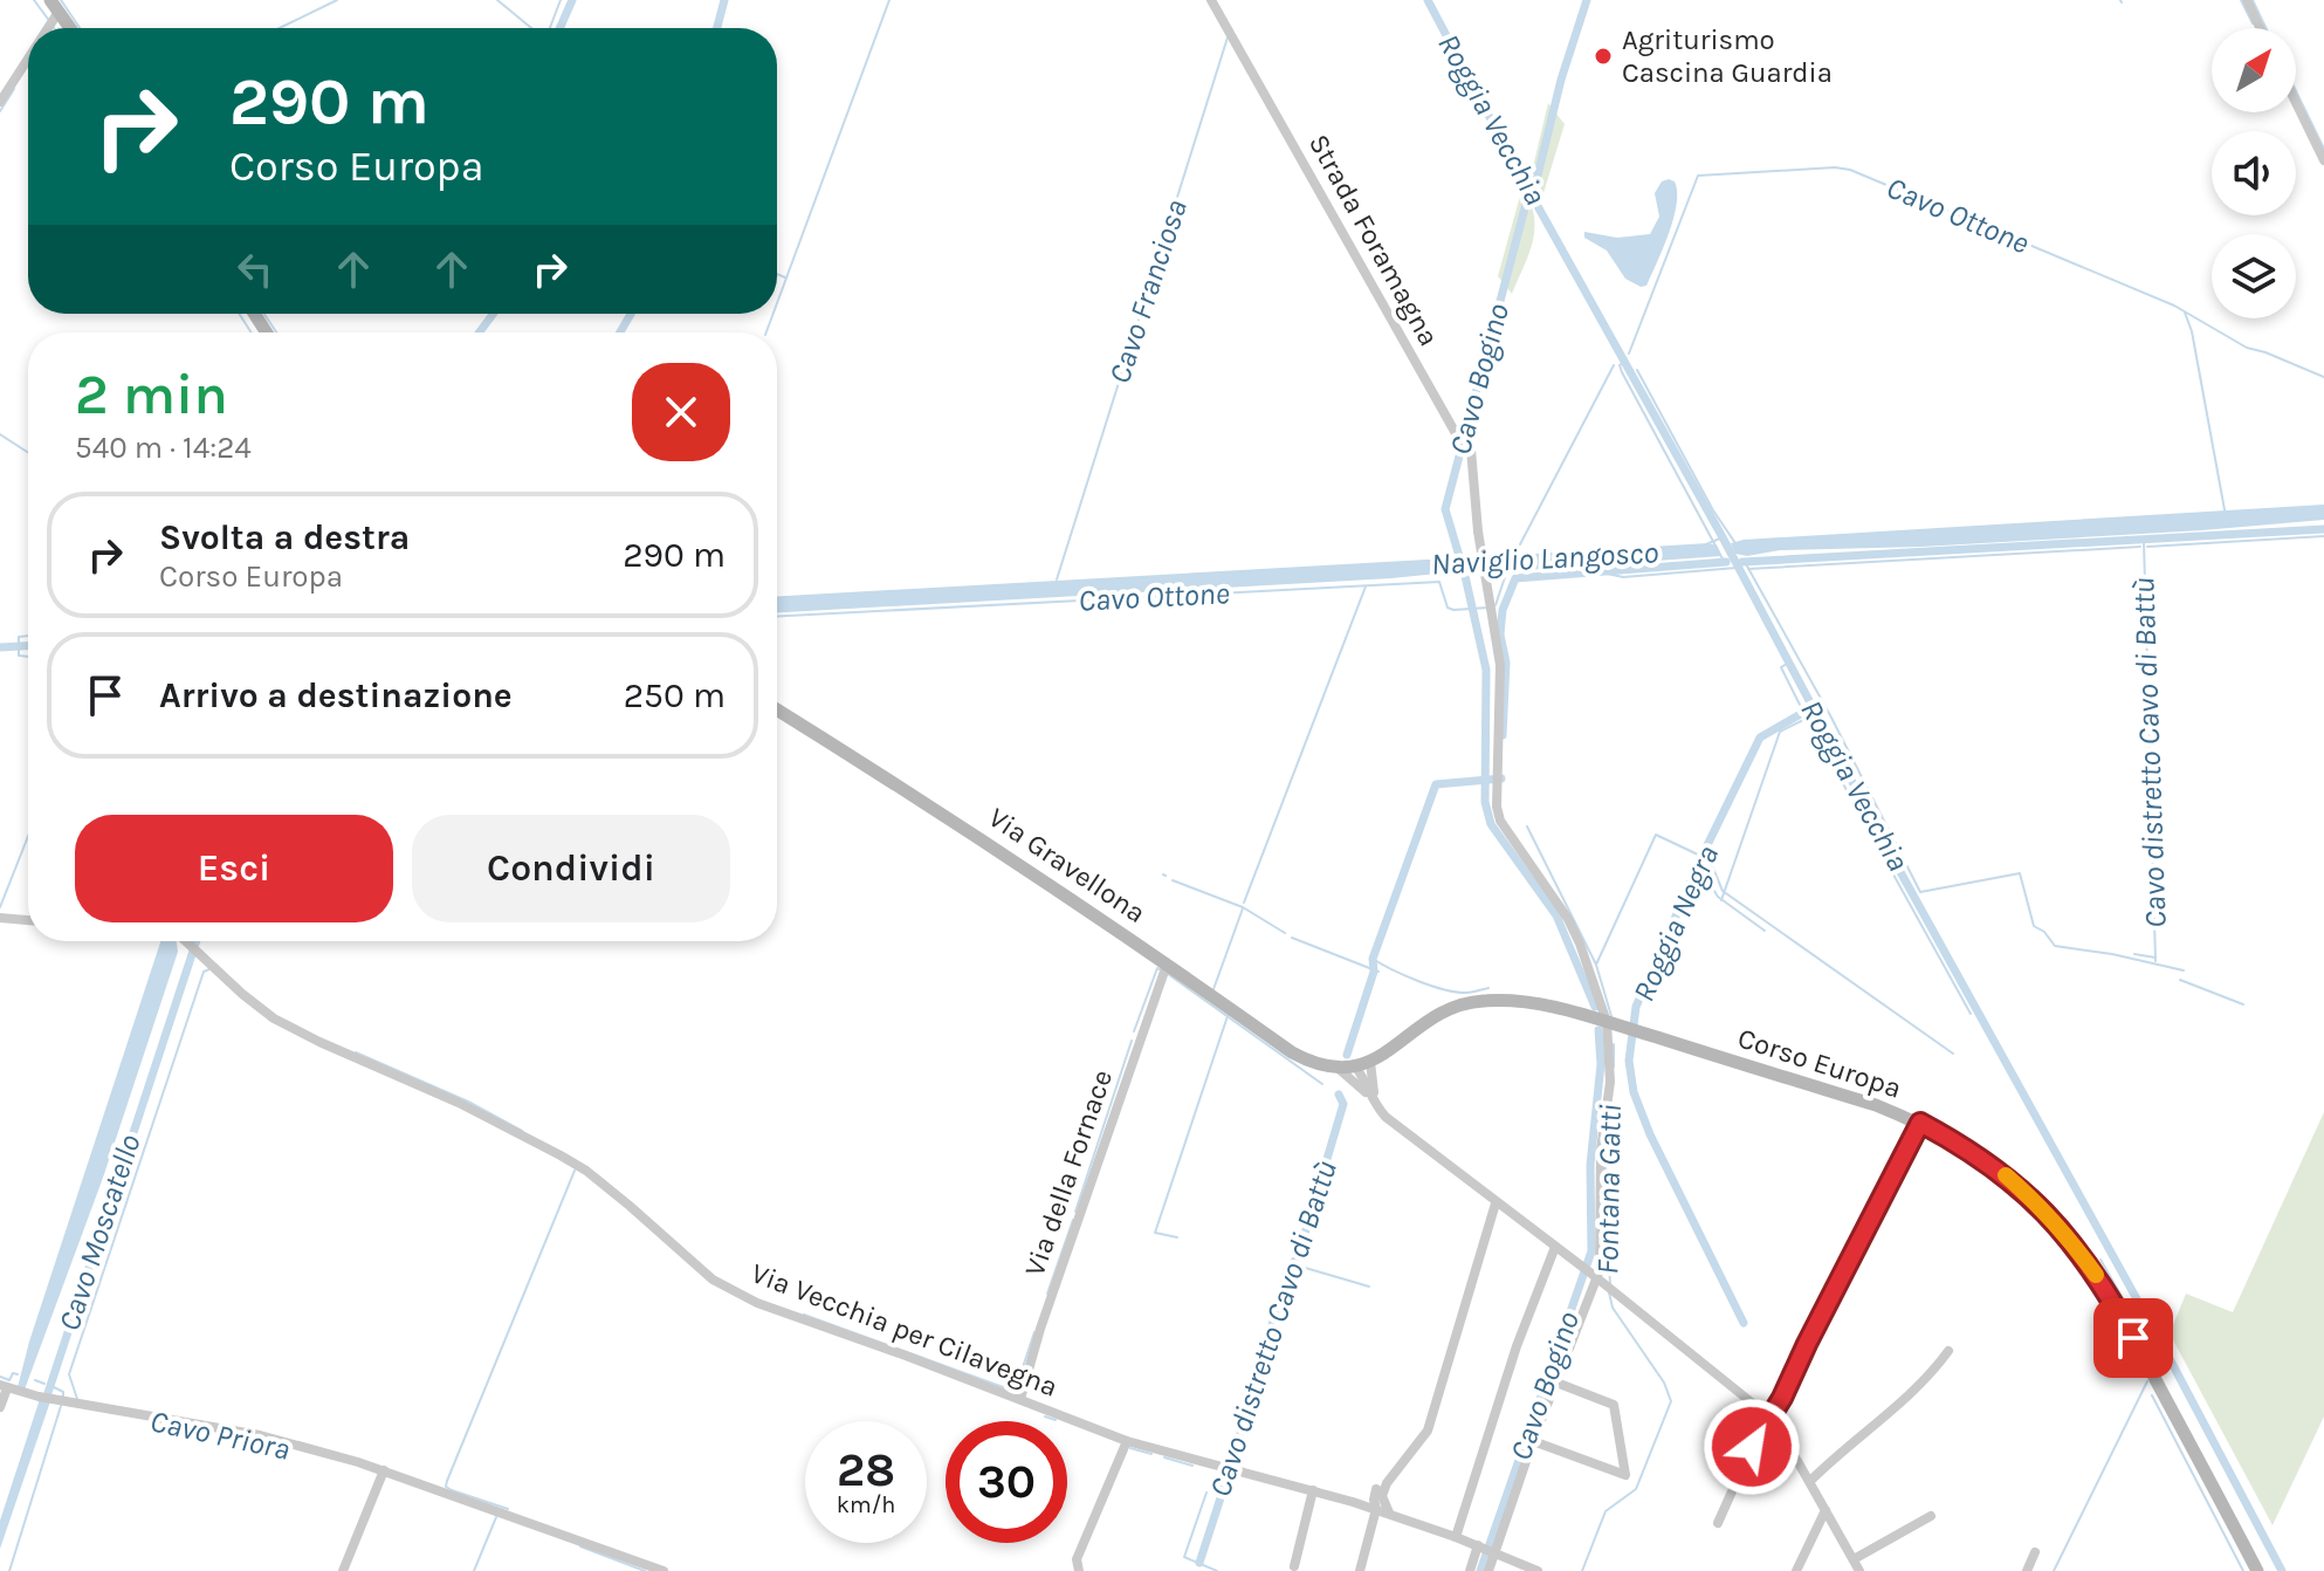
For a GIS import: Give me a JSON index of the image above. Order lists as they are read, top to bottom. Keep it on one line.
{"streets":{"main road":["Via Gravellona","Corso Europa"],"street":["Strada Foramagna","Via della Fornace","Via Vecchia per Cilavegna"]},"crossings":[["Strada Foramagna","Corso Europa"],["Via Gravellona","Corso Europa"],["Via Gravellona","Via della Fornace"],["Via della Fornace","Via Vecchia per Cilavegna"]],"water":["Roggia Vecchia","Cavo Ottone","Cavo Franciosa","Cavo Bogino","Naviglio Langosco","Cavo distretto Cavo di Battù","Roggia Negra","Fontana Gatti","Cavo Moscatello","Cavo Priora"],"places":["Agriturismo Cascina Guardia"],"north":"top right","page":{"turn":["290 m","Corso Europa"],"heading":["2 min","540 m · 14:24"],"list":[{"name":"Svolta a destra","note":"Corso Europa","value":"290 m"},{"name":"Arrivo a destinazione","value":"250 m"}],"buttons":["Esci","Condividi"],"speed":"28 km/h","limit":"30"}}
